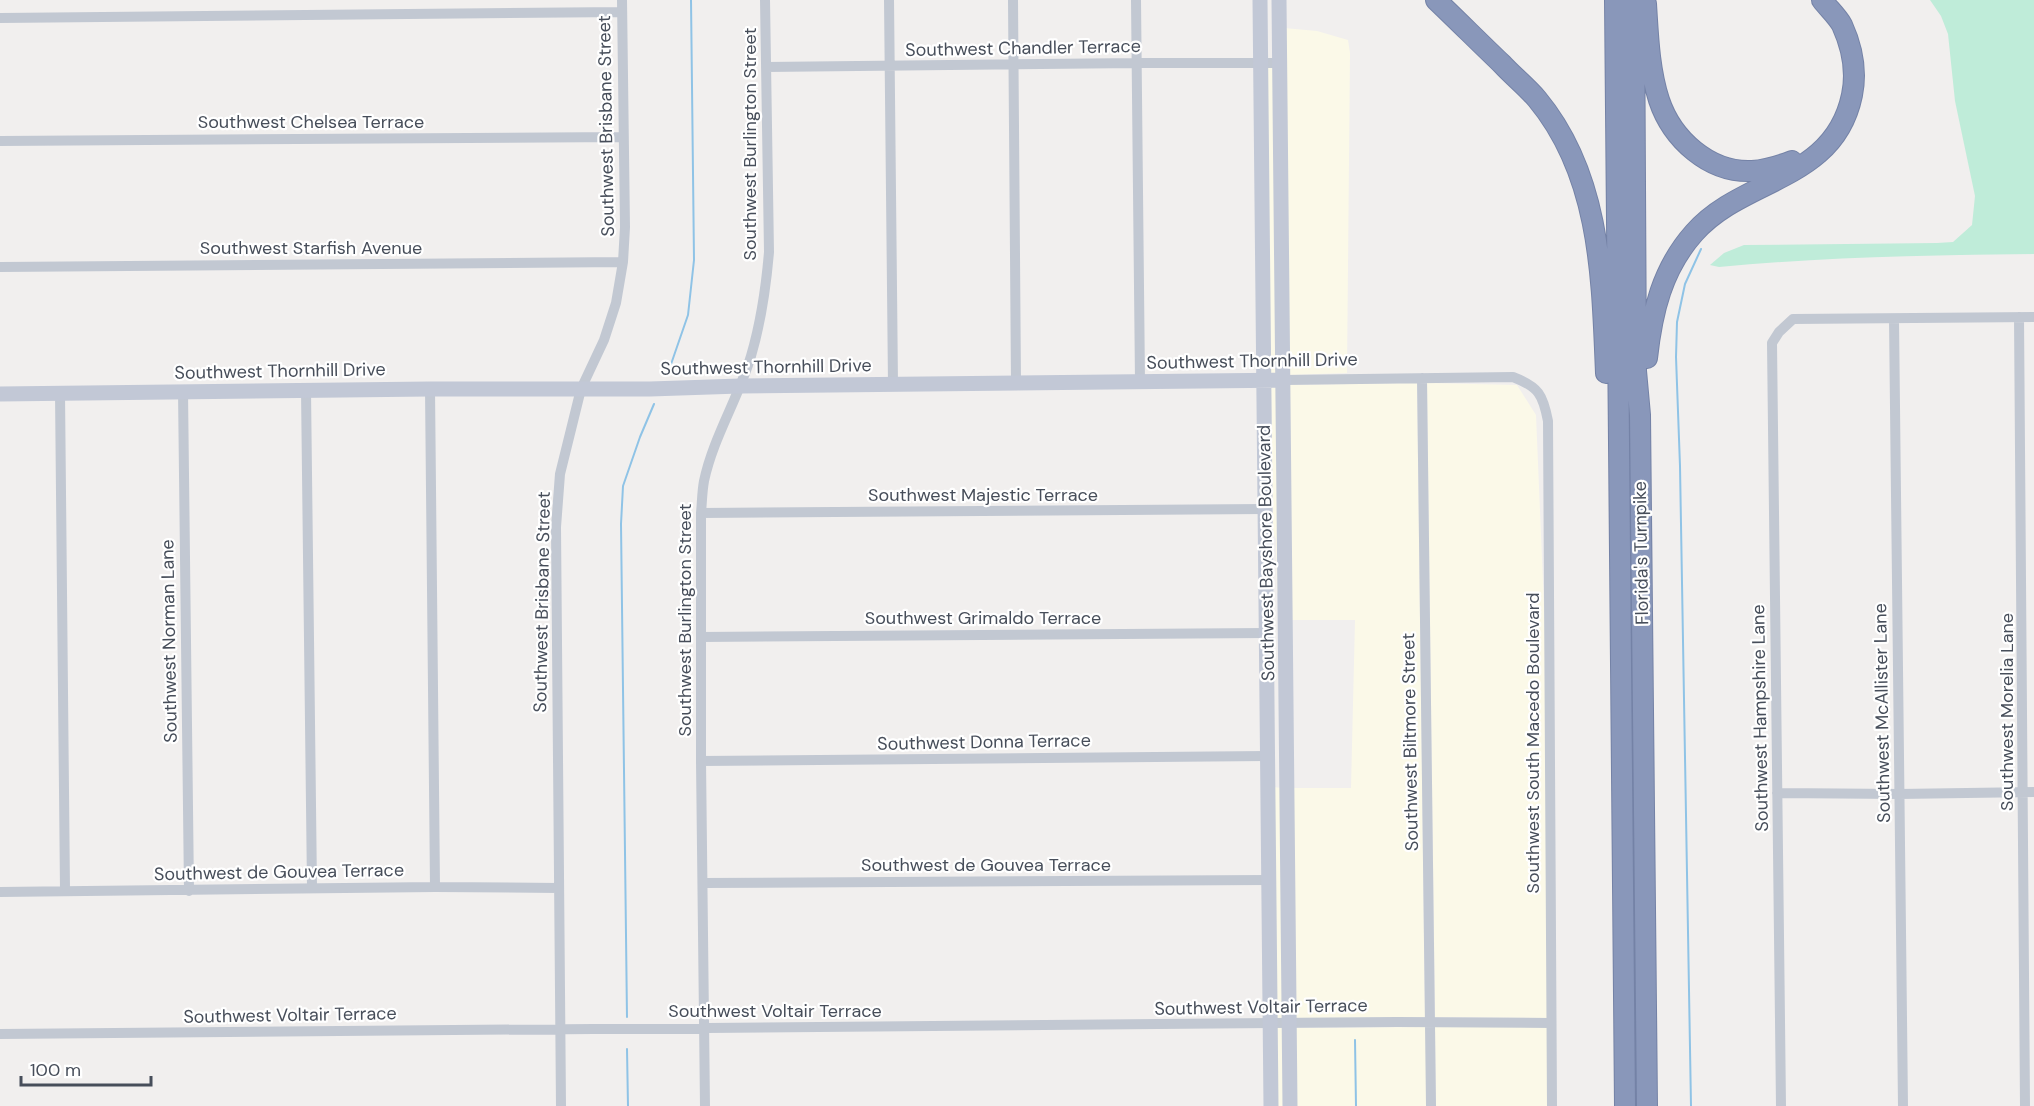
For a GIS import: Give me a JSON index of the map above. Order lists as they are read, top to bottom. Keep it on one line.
{"streets":{"highway":["Florida's Turnpike"],"main road":["Southwest Thornhill Drive","Southwest Bayshore Boulevard"],"street":["Southwest Chandler Terrace","Southwest Chelsea Terrace","Southwest Brisbane Street","Southwest Burlington Street","Southwest Starfish Avenue","Southwest Majestic Terrace","Southwest Grimaldo Terrace","Southwest Norman Lane","Southwest Morelia Lane","Southwest McAllister Lane","Southwest Hampshire Lane","Southwest Donna Terrace","Southwest Biltmore Street","Southwest South Macedo Boulevard","Southwest de Gouvea Terrace","Southwest Voltair Terrace"]},"crossings":[["Southwest Chandler Terrace","Southwest Burlington Street"],["Southwest Chandler Terrace","Southwest Bayshore Boulevard"],["Southwest Chelsea Terrace","Southwest Brisbane Street"],["Southwest Brisbane Street","Southwest Starfish Avenue"],["Southwest Brisbane Street","Southwest Thornhill Drive"],["Southwest Brisbane Street","Southwest de Gouvea Terrace"],["Southwest Brisbane Street","Southwest Voltair Terrace"],["Southwest Burlington Street","Southwest Thornhill Drive"],["Southwest Burlington Street","Southwest Majestic Terrace"],["Southwest Burlington Street","Southwest Grimaldo Terrace"],["Southwest Burlington Street","Southwest Donna Terrace"],["Southwest Burlington Street","Southwest de Gouvea Terrace"],["Southwest Burlington Street","Southwest Voltair Terrace"],["Southwest Thornhill Drive","Southwest Bayshore Boulevard"],["Southwest Thornhill Drive","Southwest Norman Lane"],["Southwest Thornhill Drive","Southwest Biltmore Street"],["Southwest Thornhill Drive","Southwest South Macedo Boulevard"],["Southwest Majestic Terrace","Southwest Bayshore Boulevard"],["Southwest Bayshore Boulevard","Southwest Grimaldo Terrace"],["Southwest Bayshore Boulevard","Southwest Donna Terrace"],["Southwest Bayshore Boulevard","Southwest de Gouvea Terrace"],["Southwest Bayshore Boulevard","Southwest Voltair Terrace"],["Southwest Norman Lane","Southwest de Gouvea Terrace"],["Southwest McAllister Lane","Southwest Hampshire Lane"],["Southwest Biltmore Street","Southwest Voltair Terrace"],["Southwest South Macedo Boulevard","Southwest Voltair Terrace"]],"scale_bar":"100 m"}
